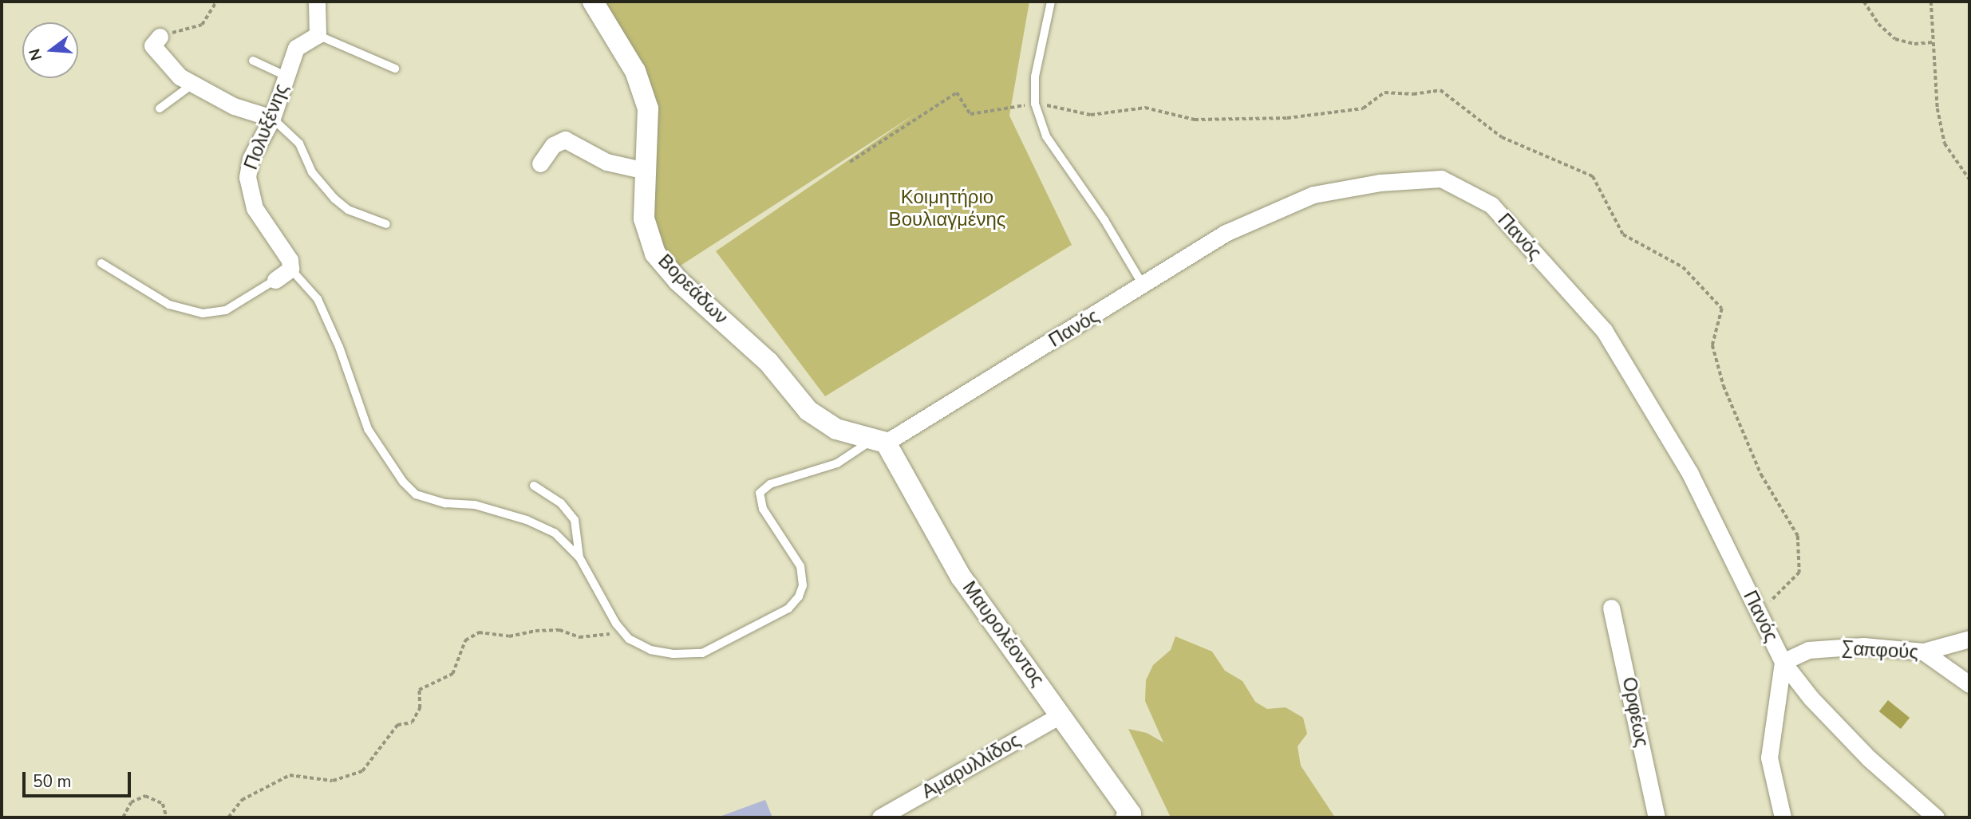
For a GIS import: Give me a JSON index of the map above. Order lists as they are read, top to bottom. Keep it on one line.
{"streets":{"street":["Πολυξένης","Πανός","Βορεάδων","Μαυρολέοντος","Σαπφούς","Ορφέως","Αμαρυλλίδος"]},"crossings":[["Πανός","Βορεάδων"],["Πανός","Μαυρολέοντος"],["Πανός","Σαπφούς"],["Βορεάδων","Μαυρολέοντος"],["Μαυρολέοντος","Αμαρυλλίδος"]],"parks":["Κοιμητήριο Βουλιαγμένης"],"scale_bar":"50 m","north":"left"}
